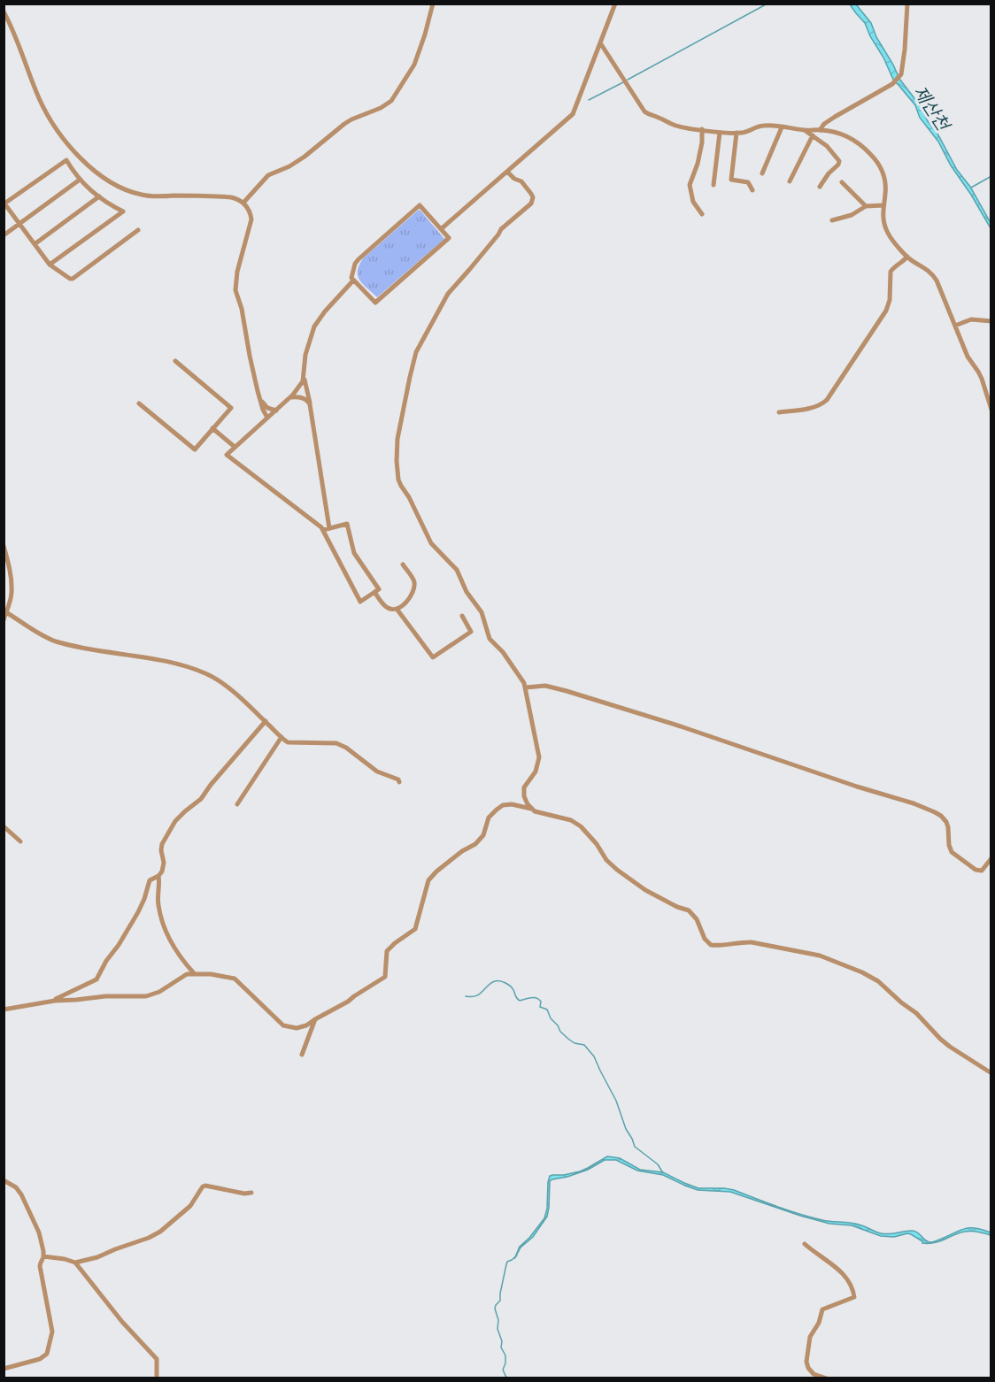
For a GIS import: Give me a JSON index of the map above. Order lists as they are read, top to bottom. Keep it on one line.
{"water":["제산천"]}
